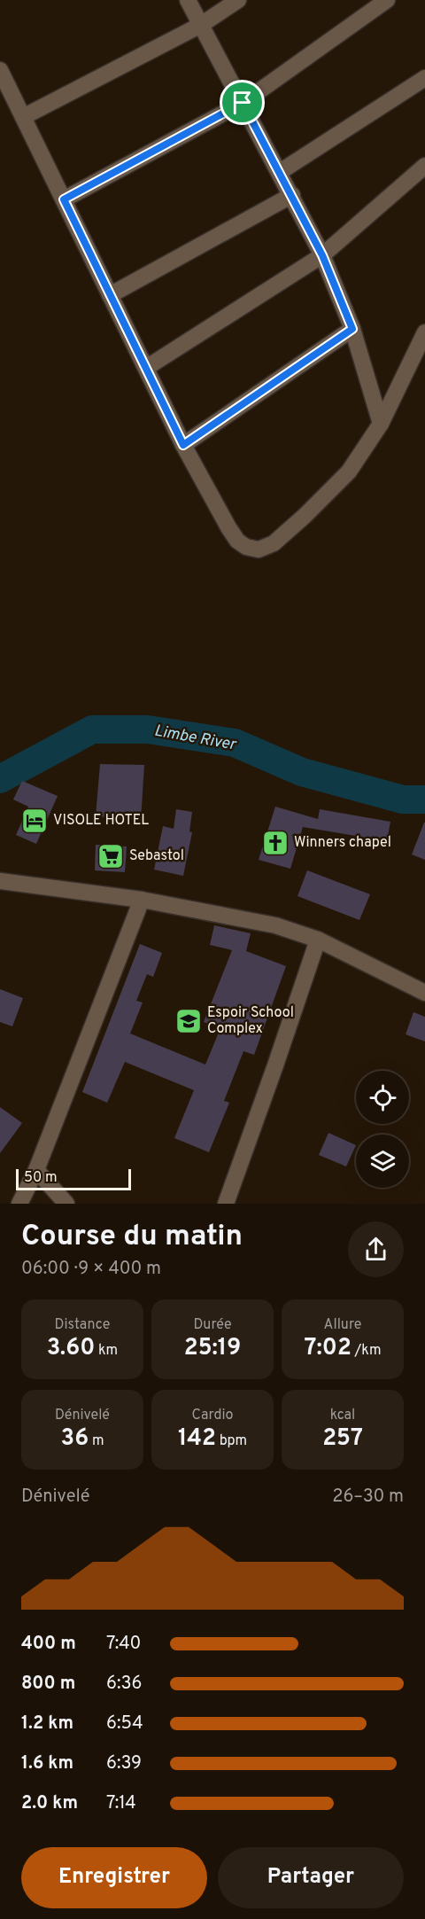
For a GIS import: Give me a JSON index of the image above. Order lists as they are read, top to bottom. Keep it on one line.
{"water":["Limbe River"],"places":{"hotel":["VISOLE HOTEL"],"church":["Winners chapel"],"supermarket":["Sebastol"],"school or university":["Espoir School Complex"]},"scale_bar":"50 m","page":{"scale":"50 m","heading":["Course du matin","06:00 · 9 × 400 m"],"stats":[["Distance","3.60 km"],["Durée","25:19"],["Allure","7:02 /km"],["Dénivelé","36 m"],["Cardio","142 bpm"],["kcal","257"]],"chart":["Dénivelé","26–30 m"],"list":[{"name":"400 m","note":"7:40"},{"name":"800 m","note":"6:36"},{"name":"1.2 km","note":"6:54"},{"name":"1.6 km","note":"6:39"},{"name":"2.0 km","note":"7:14"}],"buttons":["Enregistrer","Partager"]}}
